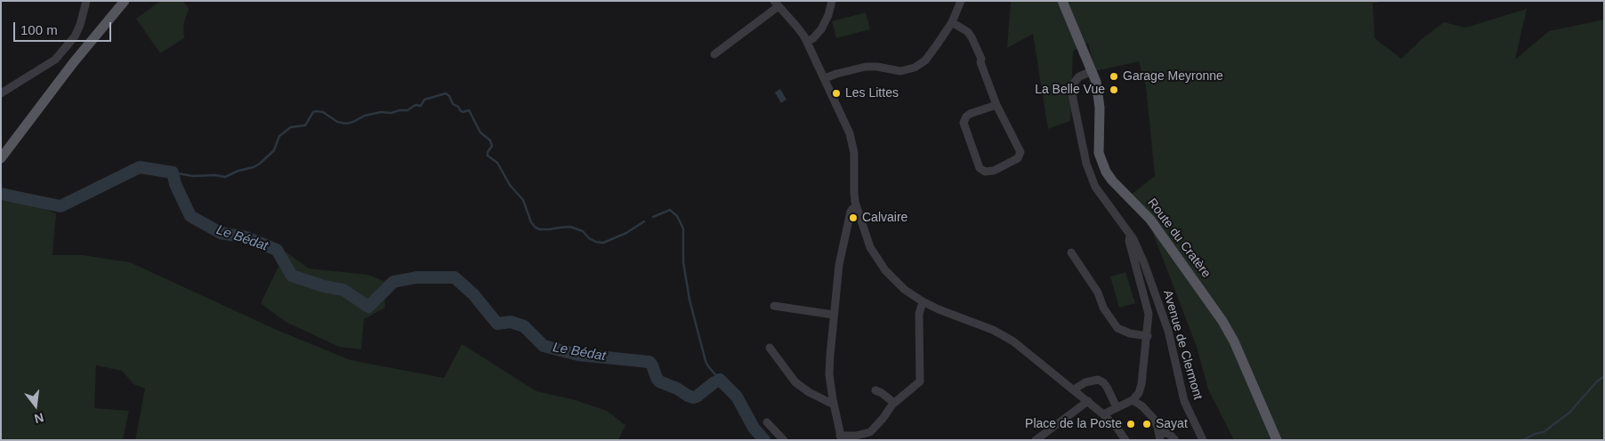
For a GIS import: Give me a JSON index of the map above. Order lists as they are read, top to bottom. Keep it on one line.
{"streets":{"main road":["Route du Cratère"],"street":["Avenue de Clermont"]},"crossings":[["Route du Cratère","Avenue de Clermont"]],"water":["Le Bédat"],"places":["Garage Meyronne","La Belle Vue","Les Littes","Calvaire","Place de la Poste","Sayat"],"scale_bar":"100 m","north":"bottom"}
